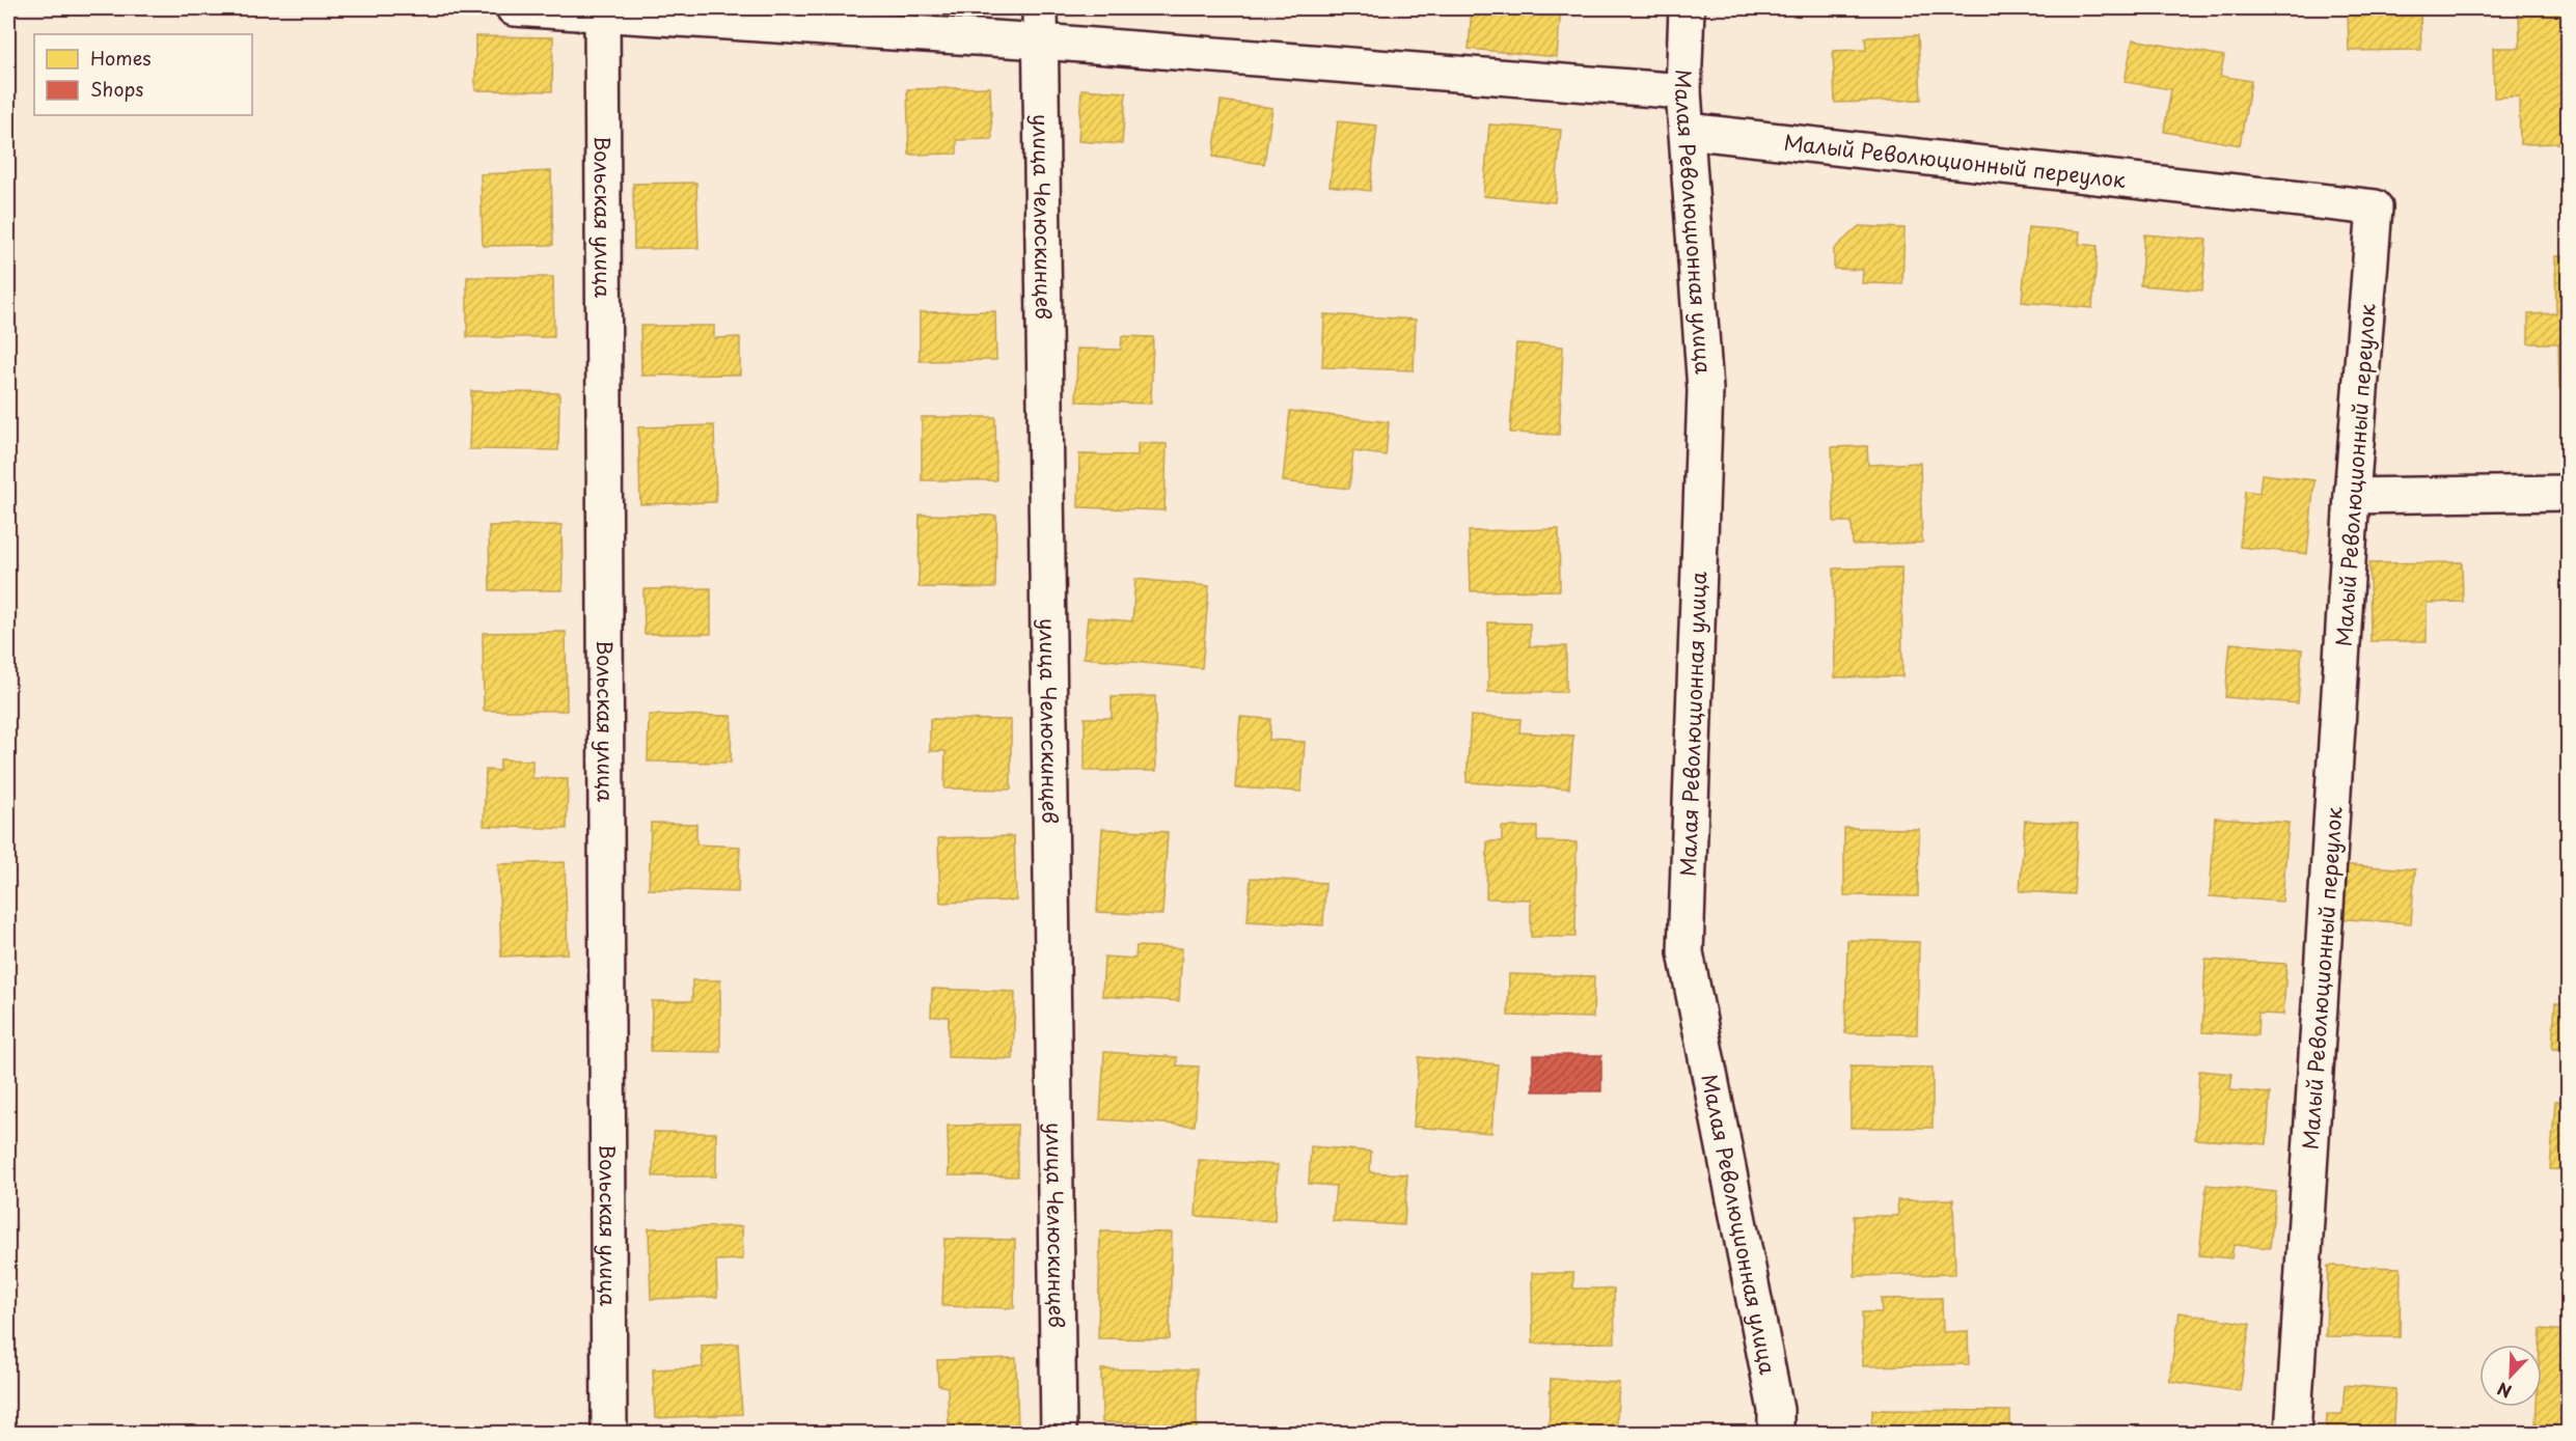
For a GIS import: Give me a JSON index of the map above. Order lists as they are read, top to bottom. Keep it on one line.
{"streets":{"street":["Малый Революционный переулок","Вольская улица","улица Челюскинцев","Малая Революционная улица"]},"crossings":[["Малый Революционный переулок","Малая Революционная улица"]],"legend":["Homes","Shops"],"north":"bottom left"}
